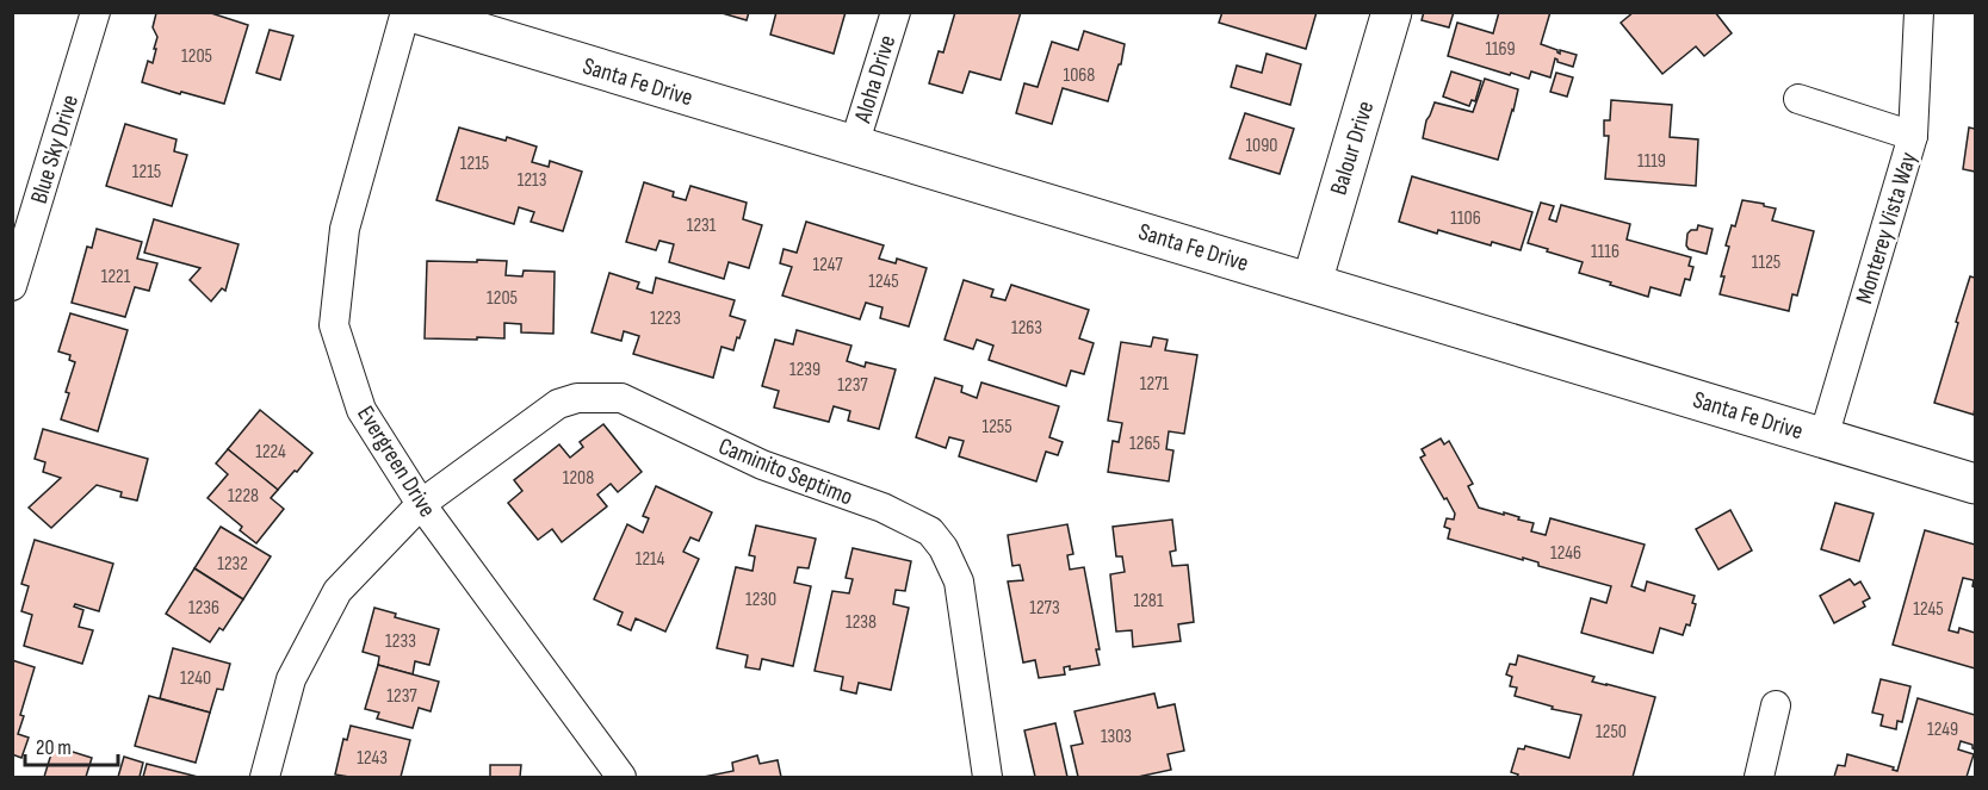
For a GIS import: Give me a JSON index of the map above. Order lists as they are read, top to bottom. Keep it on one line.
{"streets":{"main road":["Santa Fe Drive","Balour Drive"],"street":["Aloha Drive","Blue Sky Drive","Monterey Vista Way","Evergreen Drive","Caminito Septimo"]},"crossings":[["Aloha Drive","Santa Fe Drive"],["Santa Fe Drive","Balour Drive"],["Santa Fe Drive","Monterey Vista Way"],["Santa Fe Drive","Evergreen Drive"],["Evergreen Drive","Caminito Septimo"]],"house_numbers":["1169","1205","1068","1090","1119","1215","1215","1213","1106","1231","1116","1125","1247","1221","1245","1205","1223","1263","1239","1271","1237","1255","1265","1224","1208","1228","1246","1214","1232","1230","1281","1236","1273","1245","1238","1233","1240","1237","1249","1250","1303","1243"],"scale_bar":"20 m"}
